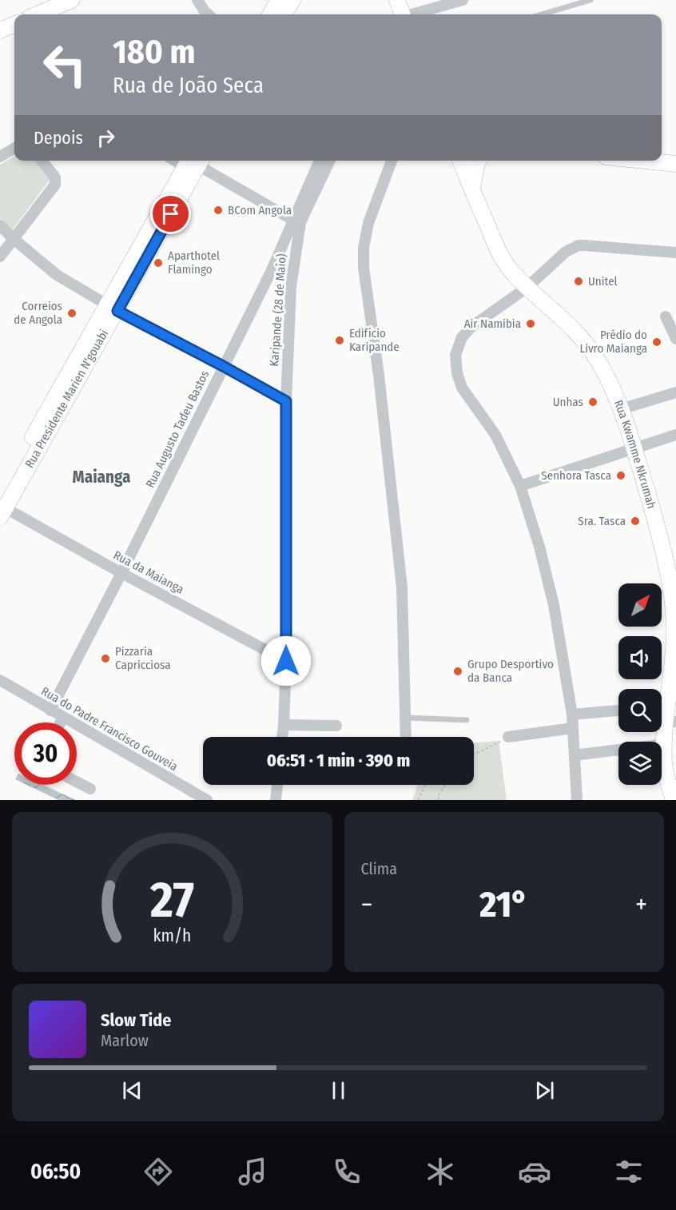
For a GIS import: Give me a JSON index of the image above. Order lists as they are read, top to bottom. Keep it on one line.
{"streets":{"street":["Karipande (28 de Maio)","Rua Presidente Marien N'gouabi","Rua Augusto Tadeu Bastos","Rua Kwamme Nkrumah","Rua da Maianga","Rua do Padre Francisco Gouveia"]},"crossings":[["Karipande (28 de Maio)","Rua Augusto Tadeu Bastos"],["Karipande (28 de Maio)","Rua da Maianga"],["Rua Presidente Marien N'gouabi","Rua da Maianga"],["Rua Augusto Tadeu Bastos","Rua da Maianga"],["Rua Augusto Tadeu Bastos","Rua do Padre Francisco Gouveia"]],"districts":["Maianga"],"places":["BCom Angola","Aparthotel Flamingo","Unitel","Correios de Angola","Air Namibia","Edifício Karipande","Prédio do Livro Maianga","Unhas","Senhora Tasca","Sra. Tasca","Pizzaria Capricciosa","Grupo Desportivo da Banca"],"north":"top right","page":{"turn":["180 m","Rua de João Seca"],"then":"Depois","limit":"30","trip":"06:51 · 1 min · 390 m","tile":"Clima","heat":["−","21°","+"],"song":["Slow Tide","Marlow"],"tabs":"06:50","gauge":["27","km/h"]}}
